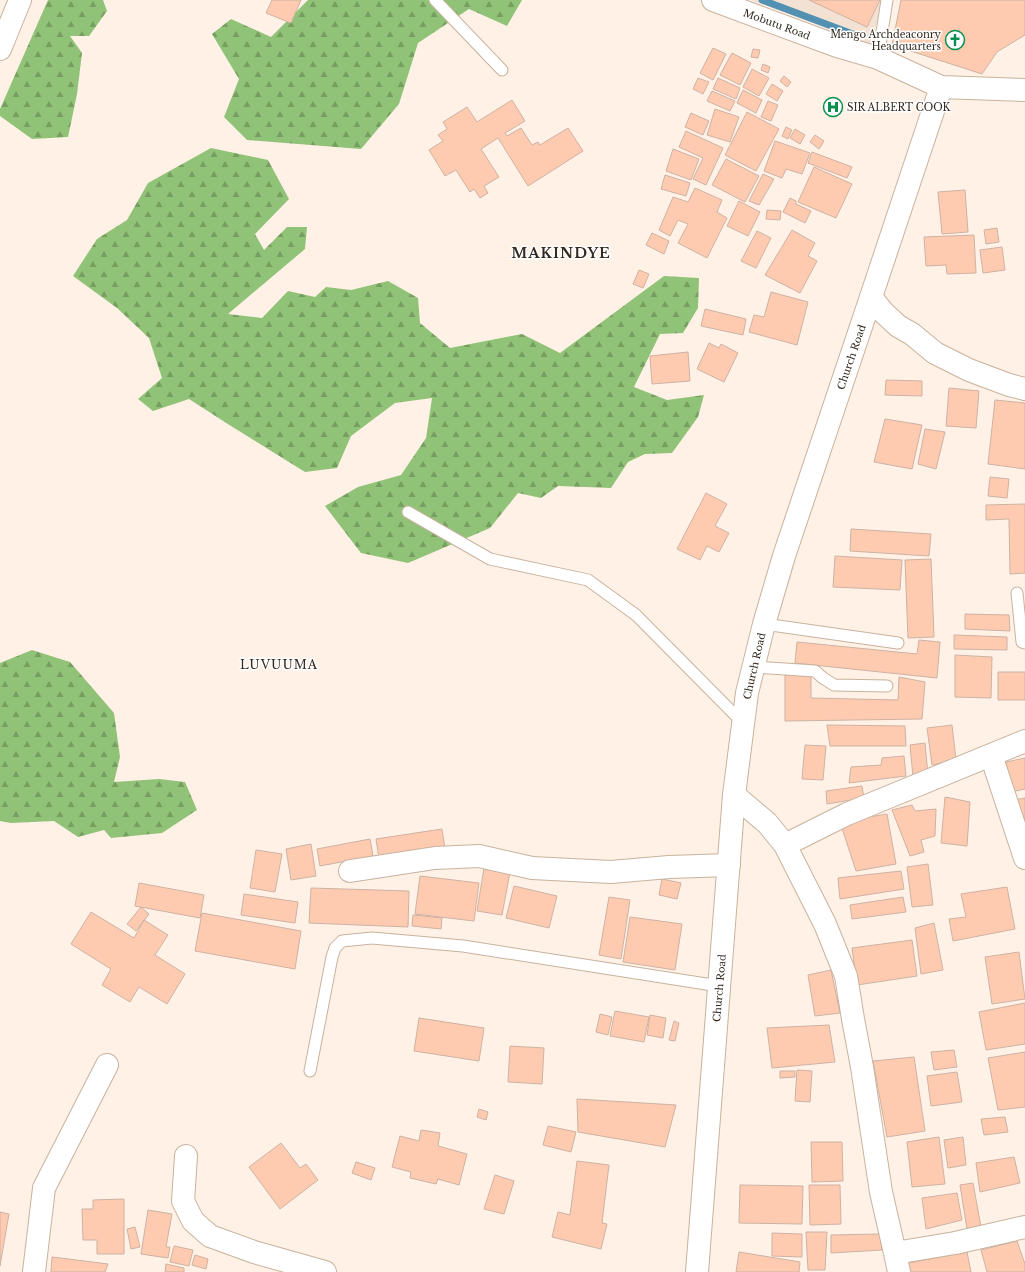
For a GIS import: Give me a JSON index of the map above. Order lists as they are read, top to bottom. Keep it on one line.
{"streets":{"street":["Mobutu Road","Church Road"]},"crossings":[["Mobutu Road","Church Road"]],"districts":["MAKINDYE","LUVUUMA"],"places":{"church":["Mengo Archdeaconry Headquarters"],"hospital":["SIR ALBERT COOK"]}}
